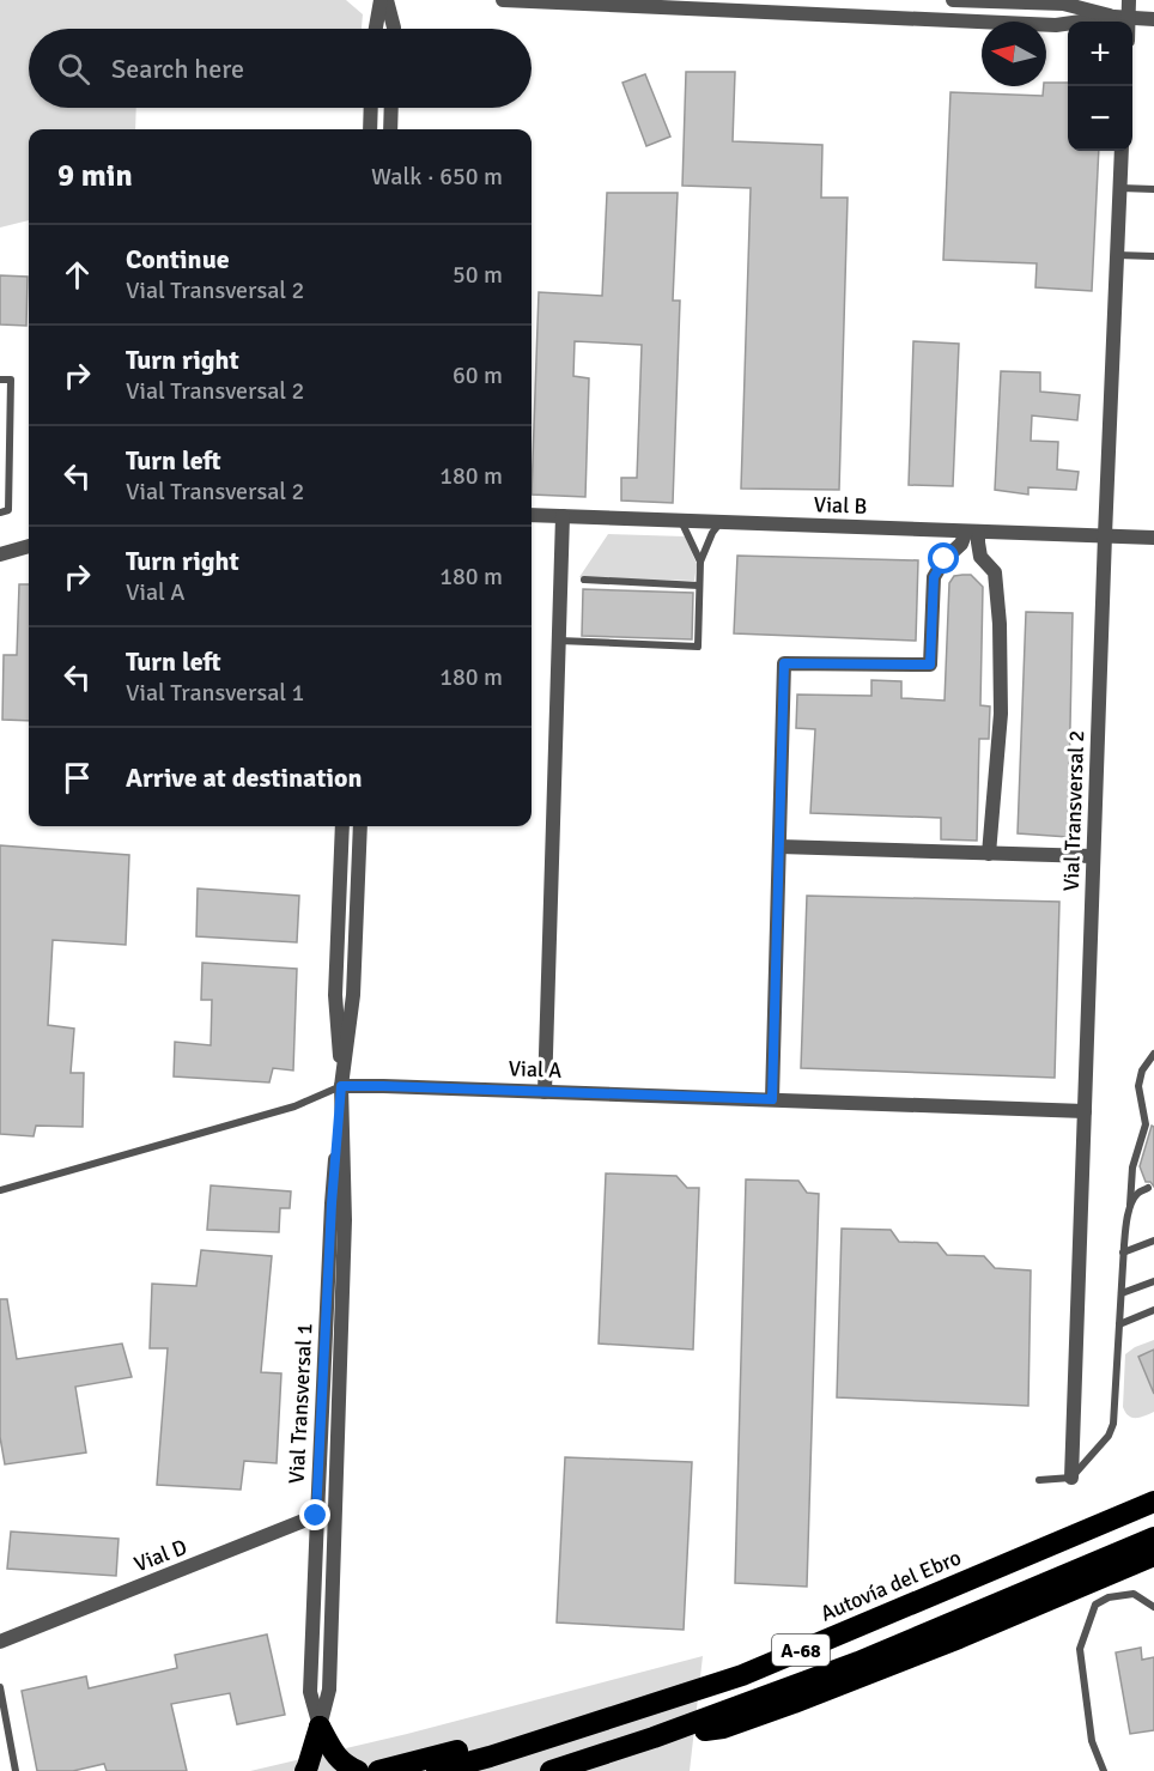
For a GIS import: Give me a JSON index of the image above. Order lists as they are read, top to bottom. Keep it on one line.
{"streets":{"highway":["Autovía del Ebro","A-68"],"street":["Vial B","Vial Transversal 2","Vial A","Vial Transversal 1","Vial D"]},"crossings":[["Vial B","Vial Transversal 2"],["Vial Transversal 2","Vial A"],["Vial A","Vial Transversal 1"],["Vial Transversal 1","Vial D"]],"north":"left","page":{"map_buttons":["+","−"],"search":"Search here","heading":["9 min","Walk · 650 m"],"list":[["Continue","Vial Transversal 2","50 m"],["Turn right","Vial Transversal 2","60 m"],["Turn left","Vial Transversal 2","180 m"],["Turn right","Vial A","180 m"],["Turn left","Vial Transversal 1","180 m"],"Arrive at destination"]}}
